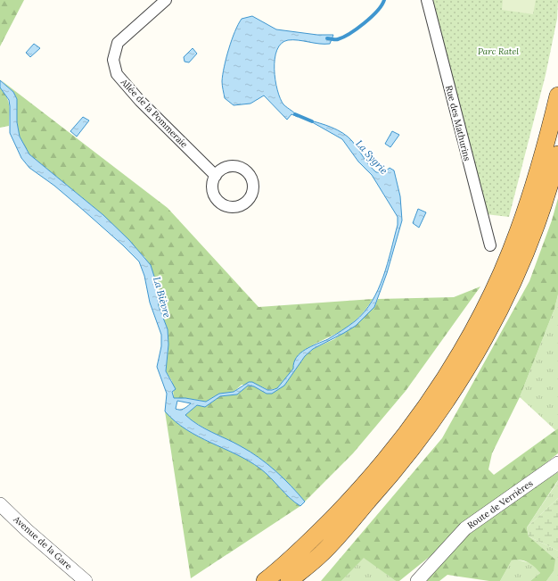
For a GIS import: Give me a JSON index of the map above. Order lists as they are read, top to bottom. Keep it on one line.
{"streets":{"street":["Allée de la Pommeraie","Rue des Mathurins","Route de Verrières","Avenue de la Gare"]},"water":["La Sygrie","La Bièvre"],"parks":["Parc Ratel"]}
